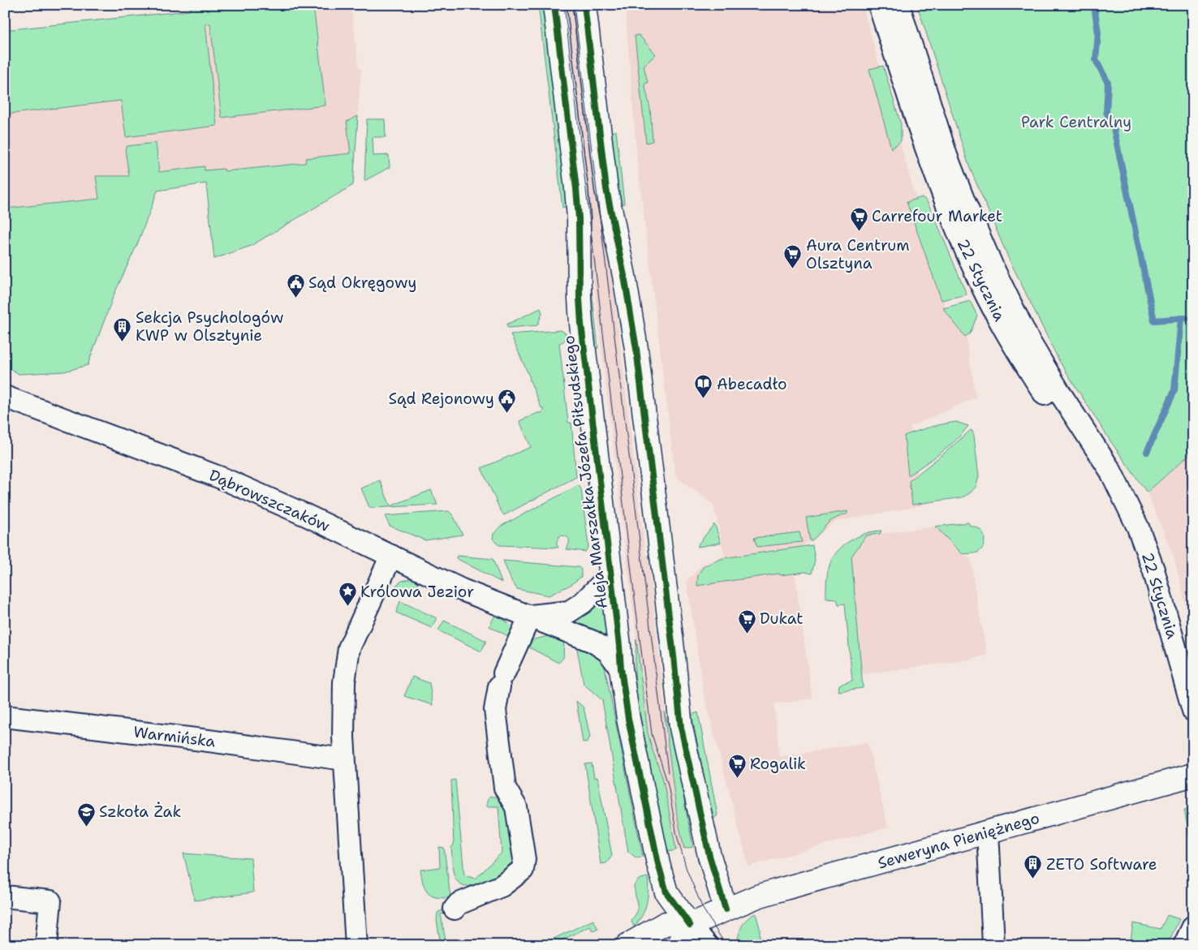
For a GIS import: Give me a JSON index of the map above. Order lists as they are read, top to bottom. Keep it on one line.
{"streets":{"street":["22 Stycznia","Aleja Marszałka Józefa Piłsudskiego","Dąbrowszczaków","Warmińska","Seweryna Pieniężnego"]},"crossings":[["Aleja Marszałka Józefa Piłsudskiego","Dąbrowszczaków"],["Aleja Marszałka Józefa Piłsudskiego","Seweryna Pieniężnego"]],"parks":["Park Centralny"],"places":{"supermarket":["Carrefour Market","Aura Centrum Olsztyna","Dukat","Rogalik"],"public building":["Sąd Okręgowy","Sąd Rejonowy"],"building":["Sekcja Psychologów KWP w Olsztynie","ZETO Software"],"library":["Abecadło"],"place":["Królowa Jezior"],"school or university":["Szkoła Żak"]}}
